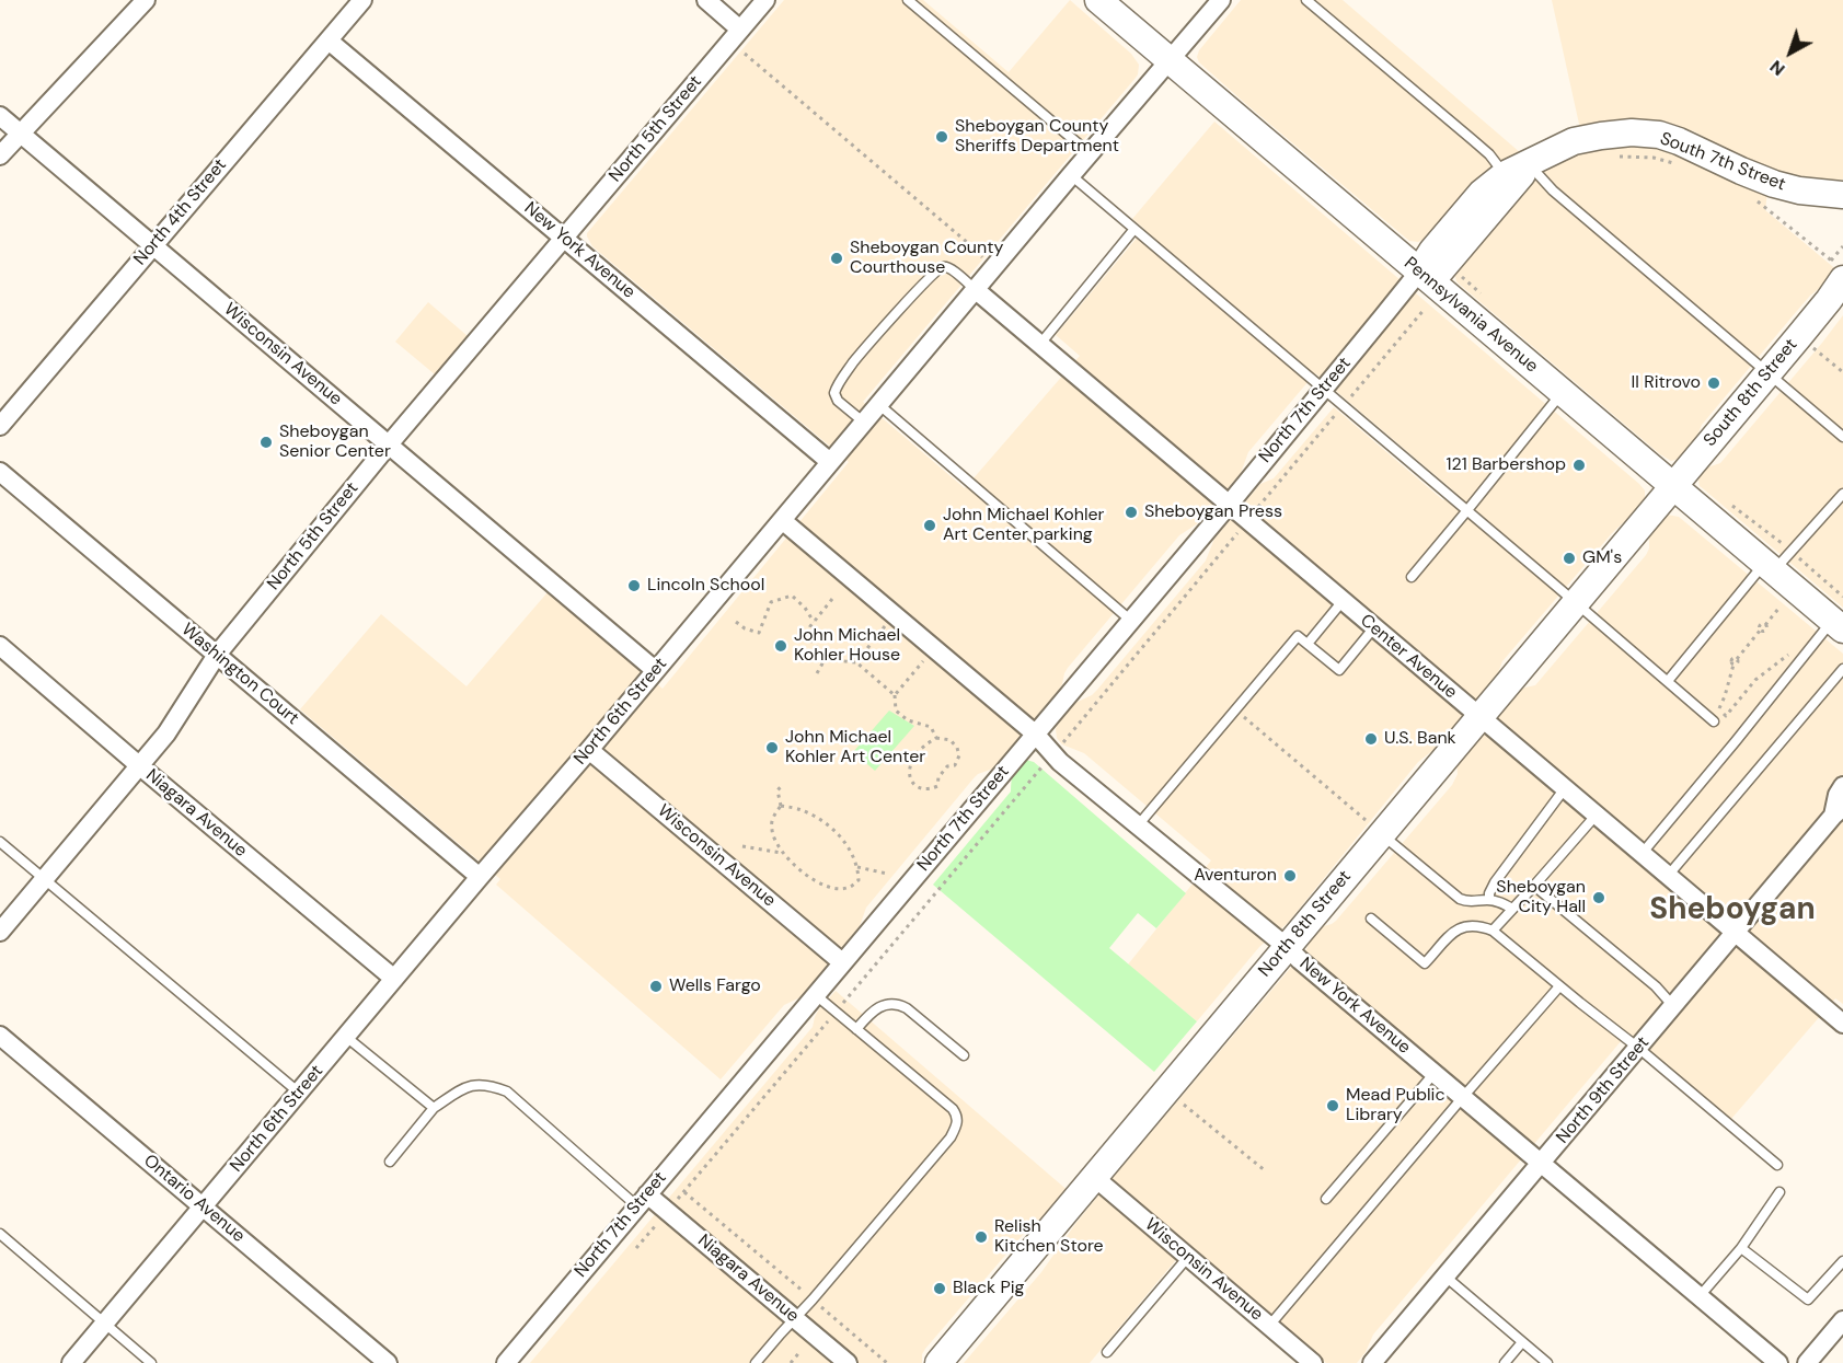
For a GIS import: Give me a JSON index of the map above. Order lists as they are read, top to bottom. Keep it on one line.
{"streets":{"street":["North 5th Street","South 7th Street","North 4th Street","New York Avenue","Pennsylvania Avenue","Wisconsin Avenue","South 8th Street","North 7th Street","Center Avenue","Washington Court","North 6th Street","Niagara Avenue","North 8th Street","North 9th Street","Ontario Avenue"]},"crossings":[["North 5th Street","New York Avenue"],["North 5th Street","Wisconsin Avenue"],["North 5th Street","Washington Court"],["North 5th Street","Niagara Avenue"],["South 7th Street","Pennsylvania Avenue"],["South 7th Street","North 7th Street"],["North 4th Street","New York Avenue"],["North 4th Street","Wisconsin Avenue"],["New York Avenue","North 7th Street"],["New York Avenue","North 6th Street"],["New York Avenue","North 8th Street"],["New York Avenue","North 9th Street"],["Pennsylvania Avenue","South 8th Street"],["Pennsylvania Avenue","North 7th Street"],["Pennsylvania Avenue","North 6th Street"],["Pennsylvania Avenue","North 8th Street"],["Wisconsin Avenue","North 7th Street"],["Wisconsin Avenue","North 6th Street"],["Wisconsin Avenue","North 8th Street"],["South 8th Street","North 8th Street"],["North 7th Street","Center Avenue"],["North 7th Street","Niagara Avenue"],["Center Avenue","North 6th Street"],["Center Avenue","North 8th Street"],["Center Avenue","North 9th Street"],["Washington Court","North 6th Street"],["North 6th Street","Niagara Avenue"],["North 6th Street","Ontario Avenue"]],"districts":["Sheboygan"],"places":["Sheboygan County Sheriffs Department","Sheboygan County Courthouse","Il Ritrovo","Sheboygan Senior Center","121 Barbershop","Sheboygan Press","John Michael Kohler Art Center parking","GM's","Lincoln School","John Michael Kohler House","U.S. Bank","John Michael Kohler Art Center","Aventuron","Sheboygan City Hall","Wells Fargo","Mead Public Library","Relish Kitchen Store","Black Pig"],"north":"bottom left"}
